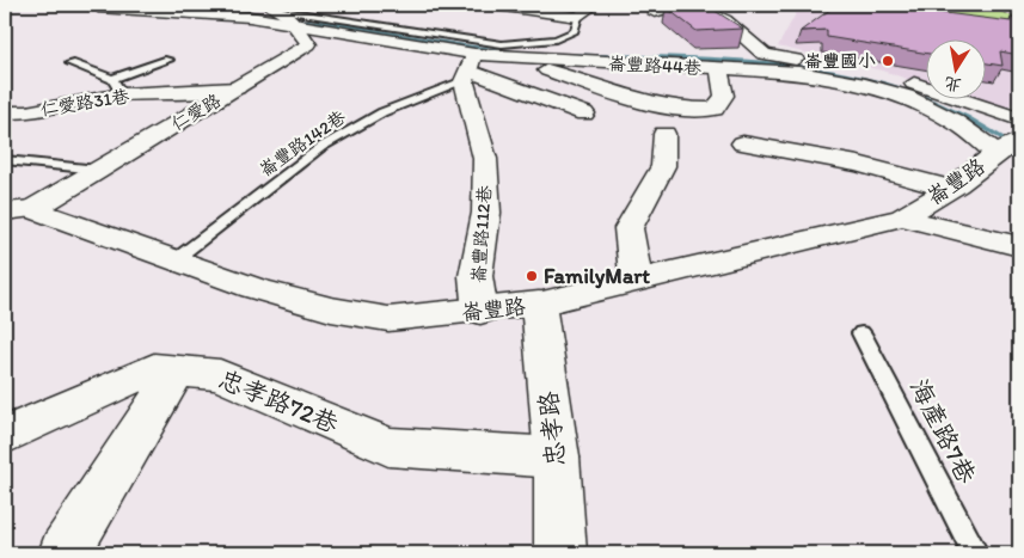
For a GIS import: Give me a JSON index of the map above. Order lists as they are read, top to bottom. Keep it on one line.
{"streets":{"street":["崙豐路44巷","仁愛路31巷","仁愛路","崙豐路","崙豐路112巷","忠孝路72巷","忠孝路"],"lane":["崙豐路142巷","海產路7巷"]},"crossings":[["崙豐路44巷","仁愛路"],["崙豐路44巷","崙豐路142巷"],["崙豐路44巷","崙豐路"],["崙豐路44巷","崙豐路112巷"],["仁愛路31巷","仁愛路"],["仁愛路","崙豐路"],["崙豐路142巷","崙豐路"],["崙豐路142巷","崙豐路112巷"],["崙豐路","崙豐路112巷"],["崙豐路","忠孝路"],["忠孝路72巷","忠孝路"]],"places":["崙豐國小","FamilyMart"],"north":"bottom"}
